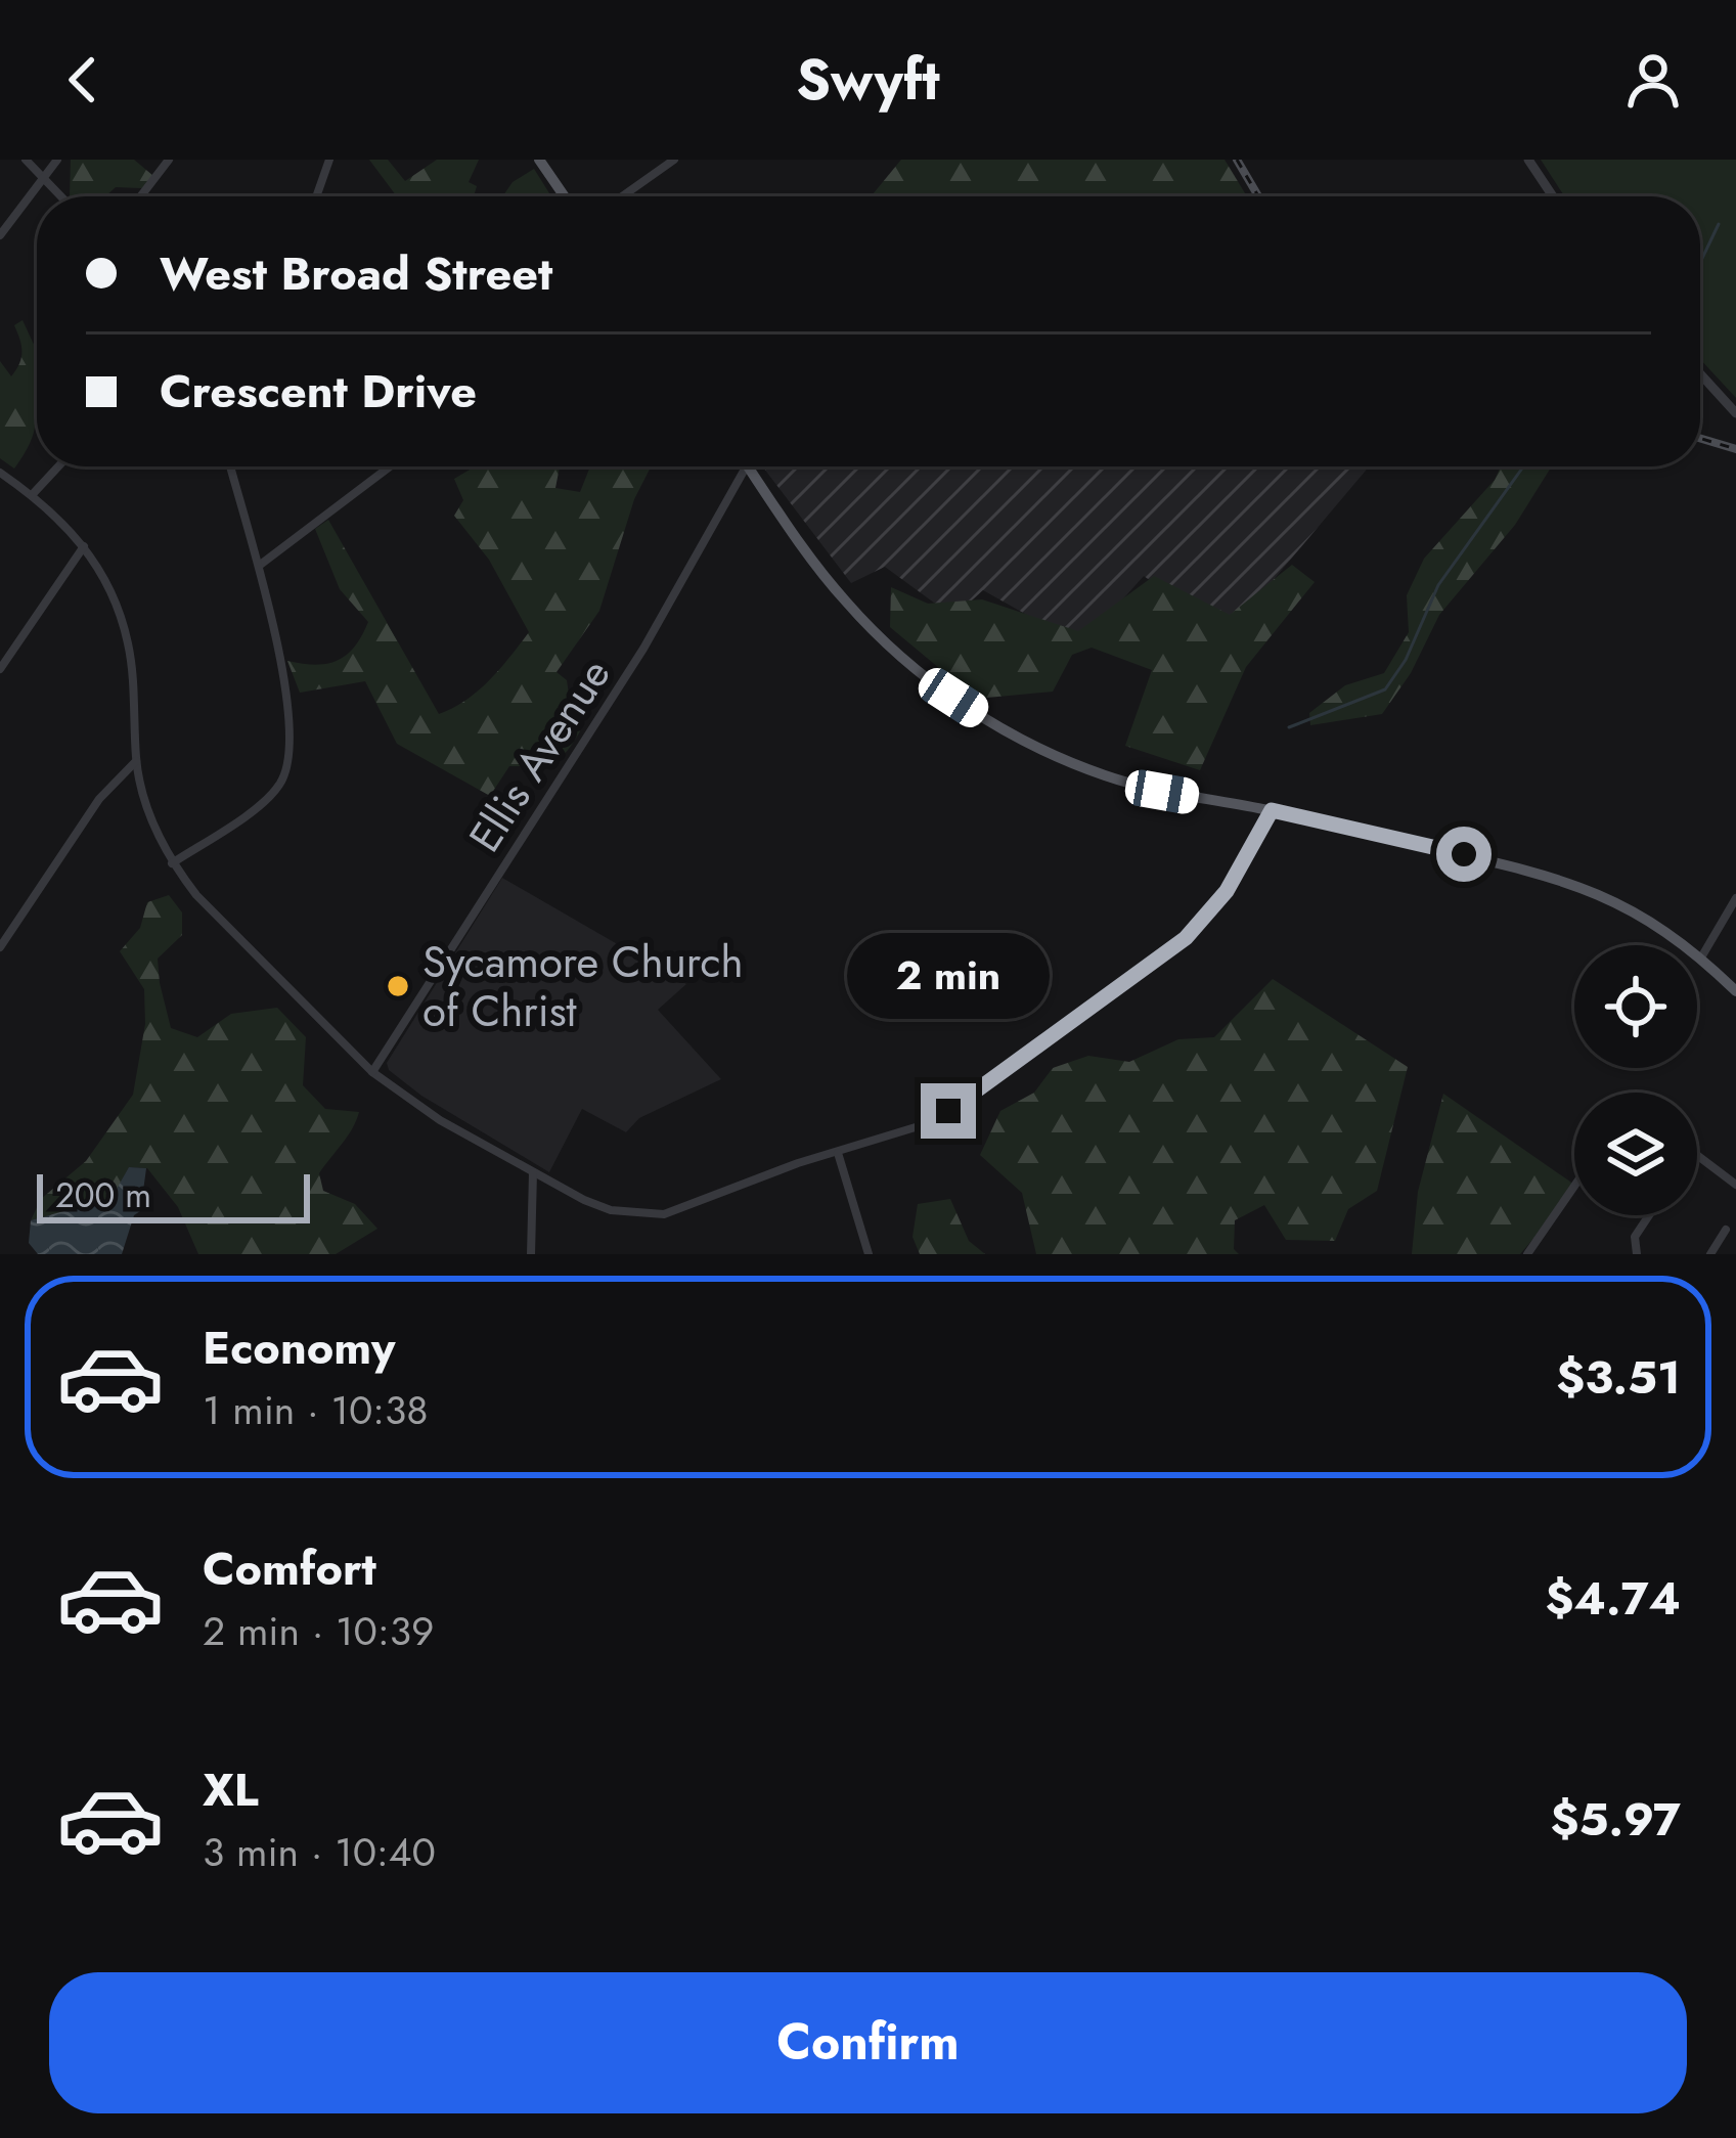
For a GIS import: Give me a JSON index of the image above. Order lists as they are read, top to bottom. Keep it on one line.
{"streets":{"street":["Ellis Avenue"]},"places":["Sycamore Church of Christ"],"scale_bar":"200 m","page":{"header":"Swyft","banner":["West Broad Street","Crescent Drive"],"bubble":"2 min","scale":"200 m","list":[{"name":"Economy","note":"1 min · 10:38","value":"$3.51"},{"name":"Comfort","note":"2 min · 10:39","value":"$4.74"},{"name":"XL","note":"3 min · 10:40","value":"$5.97"}],"buttons":"Confirm"}}
